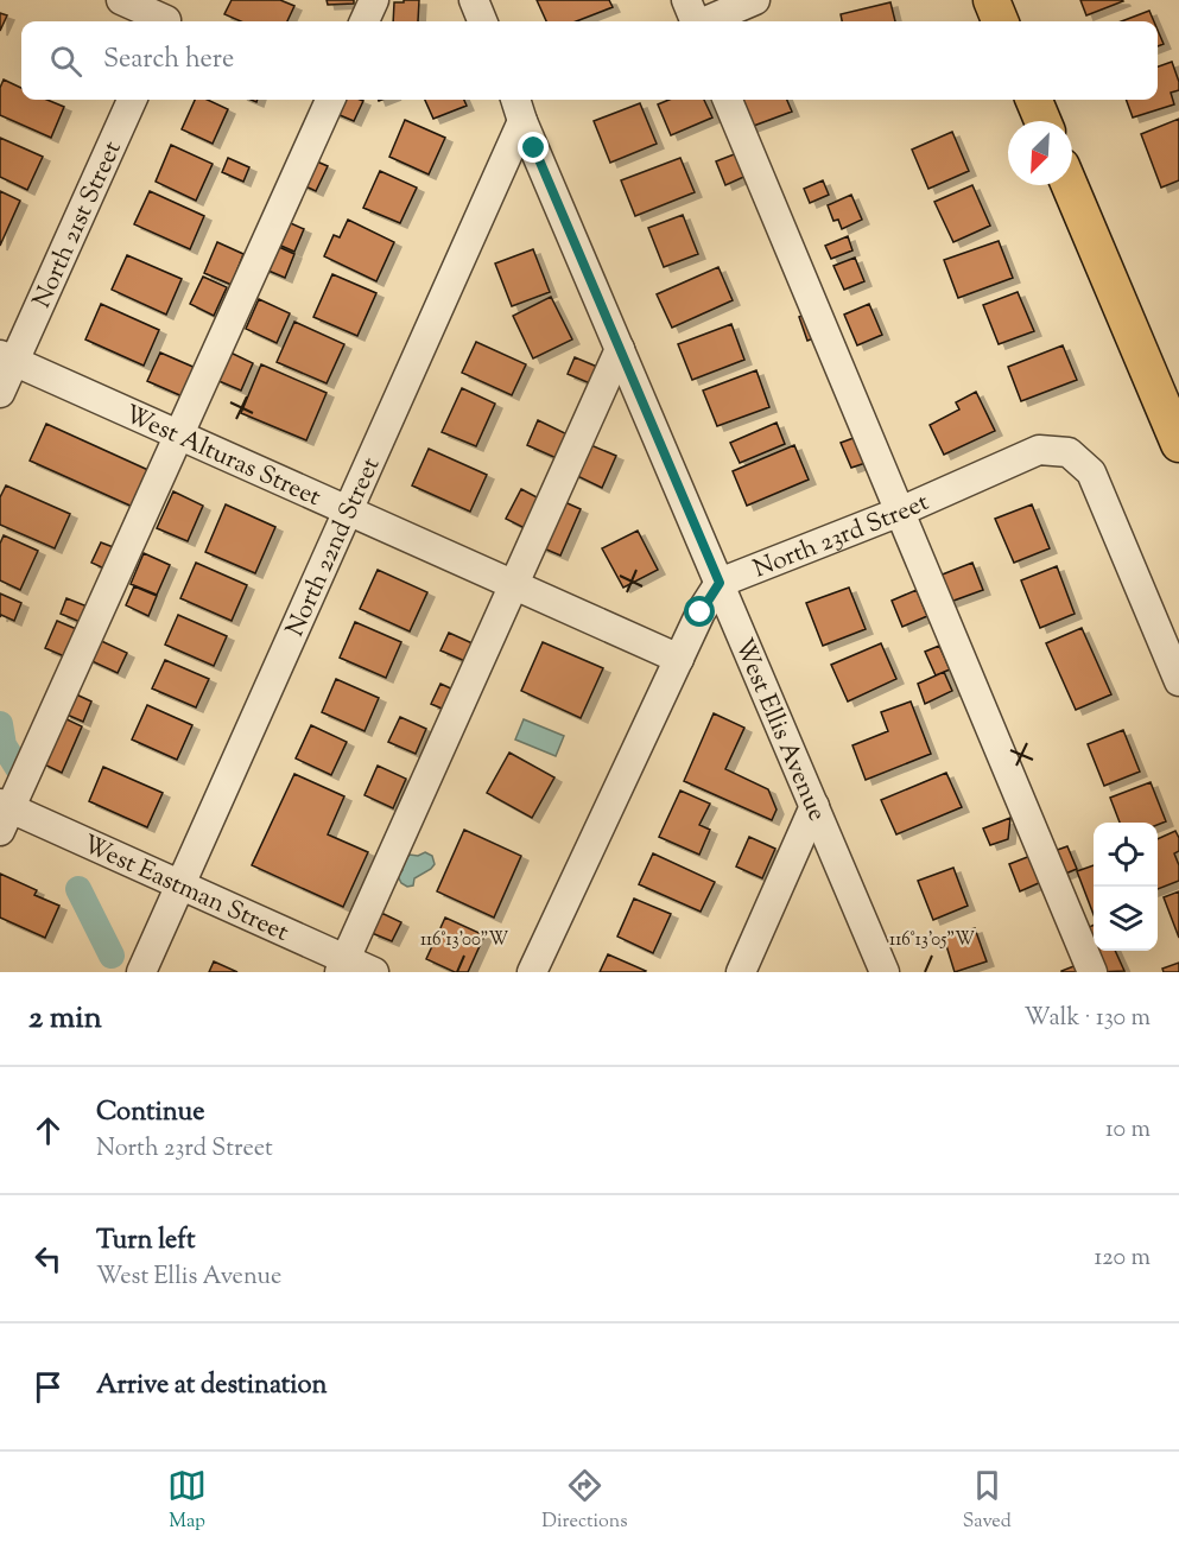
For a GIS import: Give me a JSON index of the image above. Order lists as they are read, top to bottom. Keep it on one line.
{"streets":{"street":["North 21st Street","West Alturas Street","North 23rd Street","North 22nd Street","West Ellis Avenue","West Eastman Street"]},"crossings":[["North 21st Street","West Alturas Street"],["West Alturas Street","North 23rd Street"],["West Alturas Street","North 22nd Street"],["North 23rd Street","West Ellis Avenue"],["North 22nd Street","West Ellis Avenue"],["North 22nd Street","West Eastman Street"]],"north":"bottom left","page":{"search":"Search here","heading":["2 min","Walk · 130 m"],"list":[["Continue","North 23rd Street","10 m"],["Turn left","West Ellis Avenue","120 m"],"Arrive at destination"],"nav":["Map","Directions","Saved"]},"coordinates":["116°13'00\"W","116°13'05\"W"]}
